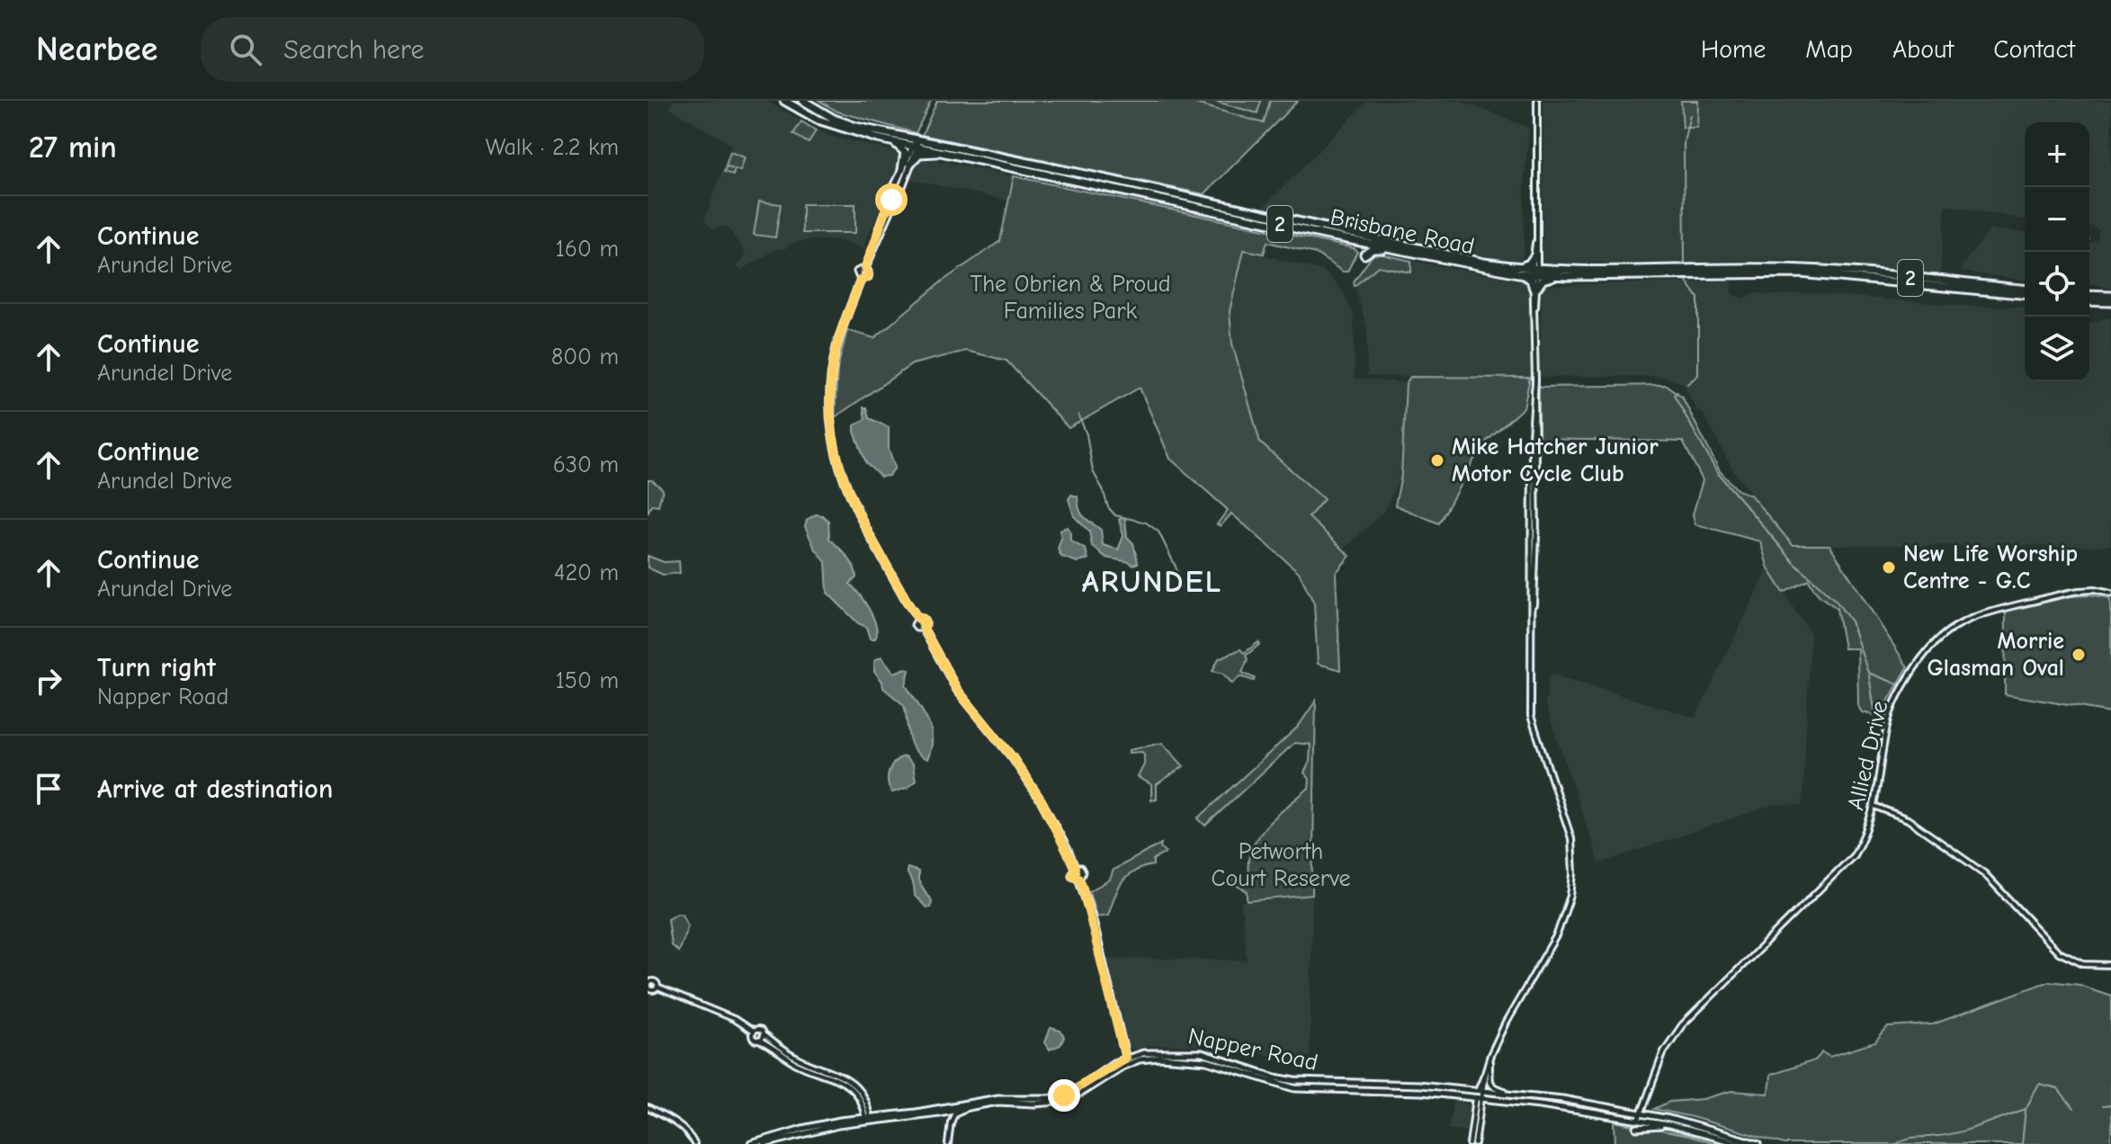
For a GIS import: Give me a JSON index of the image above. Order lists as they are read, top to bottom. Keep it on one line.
{"streets":{"highway":["2","Brisbane Road"],"main road":["Napper Road"],"street":["Allied Drive"]},"crossings":[["Allied Drive","Napper Road"]],"districts":["ARUNDEL"],"parks":["The Obrien & Proud Families Park","Petworth Court Reserve"],"places":["Mike Hatcher Junior Motor Cycle Club","New Life Worship Centre - G.C","Morrie Glasman Oval"],"page":{"header":"Nearbee","search":"Search here","nav":["Home","Map","About","Contact"],"heading":["27 min","Walk · 2.2 km"],"map_buttons":["+","−"],"list":[["Continue","Arundel Drive","160 m"],["Continue","Arundel Drive","800 m"],["Continue","Arundel Drive","630 m"],["Continue","Arundel Drive","420 m"],["Turn right","Napper Road","150 m"],"Arrive at destination"]}}
